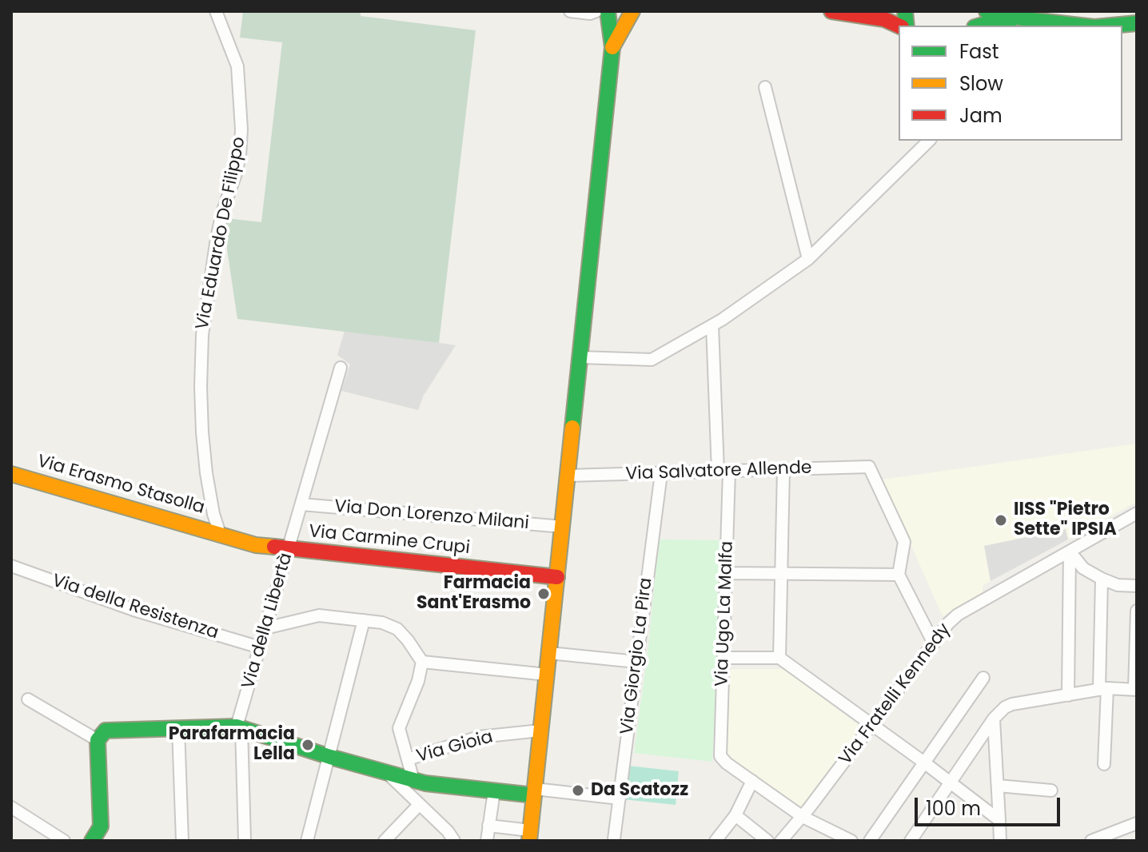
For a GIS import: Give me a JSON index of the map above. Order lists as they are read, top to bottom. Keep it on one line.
{"streets":{"main road":["Via Erasmo Stasolla","Via Carmine Crupi"],"street":["Via Eduardo De Filippo","Via Salvatore Allende","Via Don Lorenzo Milani","Via della Resistenza","Via Ugo La Malfa","Via della Libertà","Via Giorgio La Pira","Via Fratelli Kennedy","Via Gioia"]},"crossings":[["Via Eduardo De Filippo","Via Erasmo Stasolla"],["Via Eduardo De Filippo","Via Carmine Crupi"],["Via Salvatore Allende","Via Ugo La Malfa"],["Via Salvatore Allende","Via Giorgio La Pira"],["Via Erasmo Stasolla","Via Carmine Crupi"],["Via Don Lorenzo Milani","Via della Libertà"],["Via Carmine Crupi","Via della Libertà"],["Via della Resistenza","Via della Libertà"]],"places":["IISS \"Pietro Sette\" IPSIA","Farmacia Sant'Erasmo","Parafarmacia Lella","Da Scatozz"],"legend":["Fast","Slow","Jam"],"scale_bar":"100 m"}
